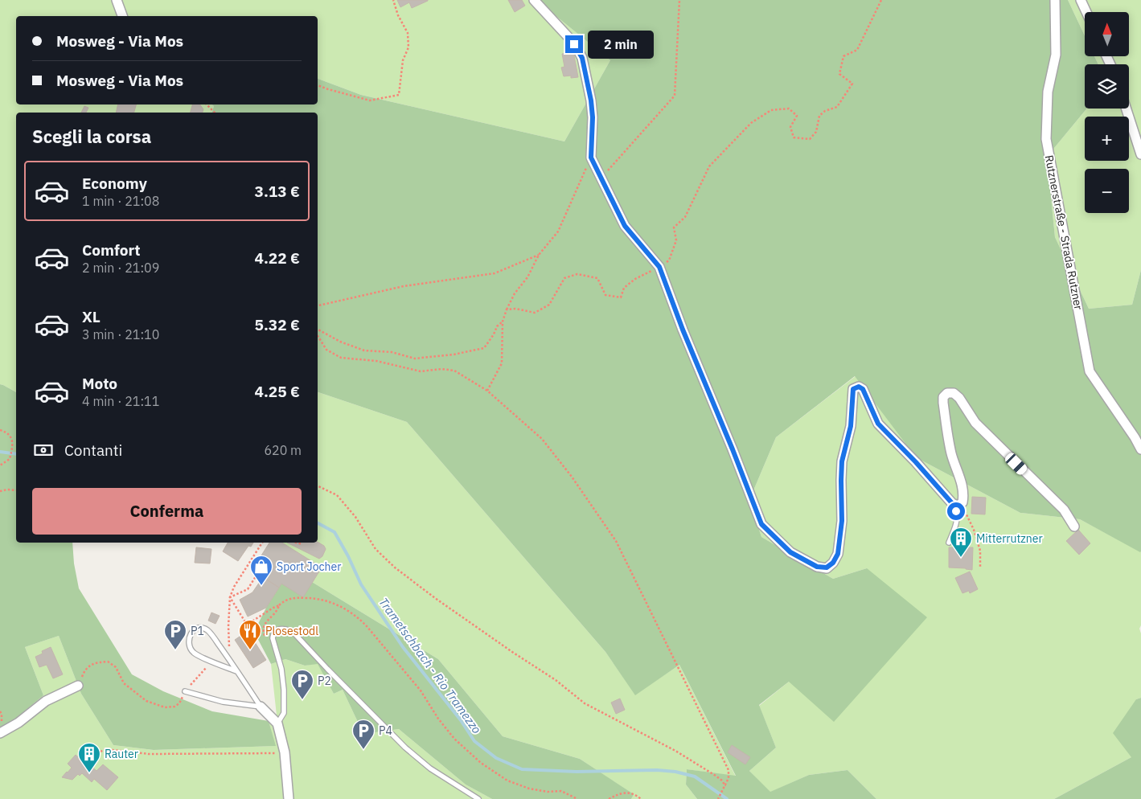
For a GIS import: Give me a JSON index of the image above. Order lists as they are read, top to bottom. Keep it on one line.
{"streets":{"street":["Rutznerstraße - Strada Rutzner"]},"water":["Trametschbach - Rio Tramezzo"],"places":{"building":["Mitterrutzner","Rauter"],"shop":["Sport Jocher"],"parking":["P1","P2","P4"],"restaurant":["Plosestodl"]},"north":"top","page":{"map_buttons":["+","−"],"banner":["Mosweg - Via Mos","Mosweg - Via Mos"],"bubble":"2 min","heading":"Scegli la corsa","list":[{"name":"Economy","note":"1 min · 21:08","value":"3.13 €"},{"name":"Comfort","note":"2 min · 21:09","value":"4.22 €"},{"name":"XL","note":"3 min · 21:10","value":"5.32 €"},{"name":"Moto","note":"4 min · 21:11","value":"4.25 €"}],"pay":["Contanti","620 m"],"buttons":"Conferma"}}
